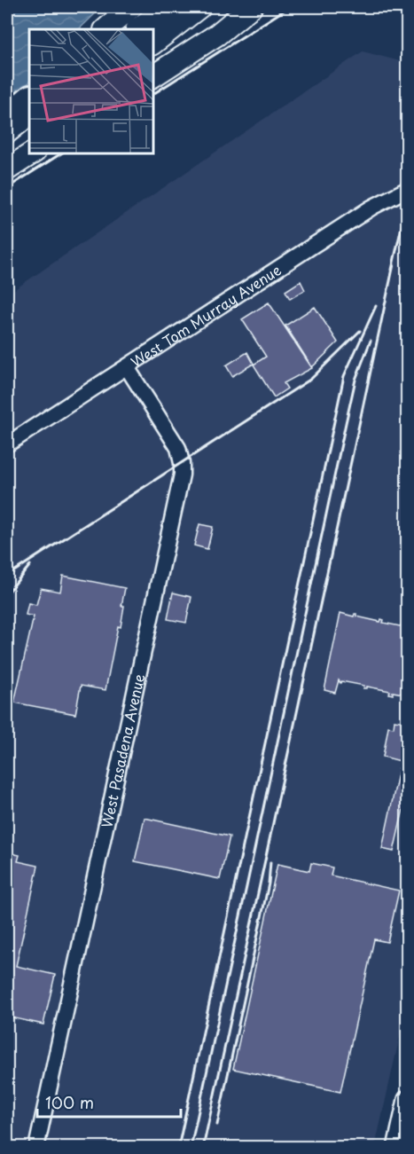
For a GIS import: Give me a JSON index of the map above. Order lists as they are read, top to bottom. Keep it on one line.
{"streets":{"street":["West Tom Murray Avenue","West Pasadena Avenue"]},"crossings":[["West Tom Murray Avenue","West Pasadena Avenue"]],"scale_bar":"100 m"}
